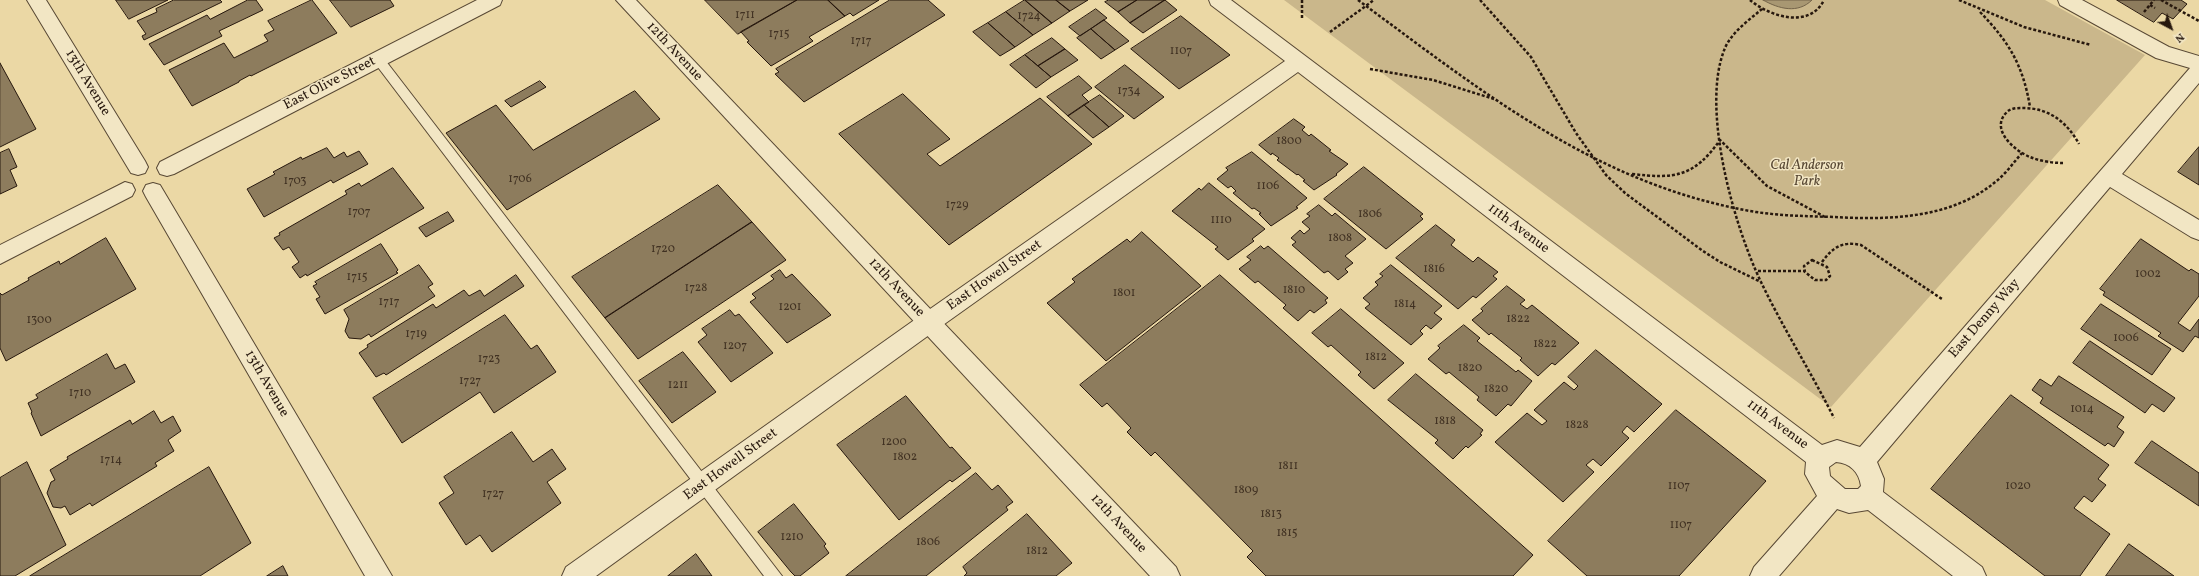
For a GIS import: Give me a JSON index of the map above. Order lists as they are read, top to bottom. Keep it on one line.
{"streets":{"street":["12th Avenue","13th Avenue","East Olive Street","11th Avenue","East Howell Street","East Denny Way"]},"crossings":[["12th Avenue","East Howell Street"],["13th Avenue","East Olive Street"],["11th Avenue","East Howell Street"],["11th Avenue","East Denny Way"]],"parks":["Cal Anderson Park"],"house_numbers":["1711","1724","1715","1717","1107","1734","1800","1706","1703","1106","1729","1707","1806","1110","1808","1720","1816","1002","1715","1728","1810","1801","1717","1814","1201","1822","1300","1719","1006","1822","1207","1812","1723","1820","1727","1211","1820","1710","1014","1818","1828","1200","1802","1714","1811","1107","1020","1809","1727","1813","1107","1815","1210","1806","1812"],"north":"bottom right"}
